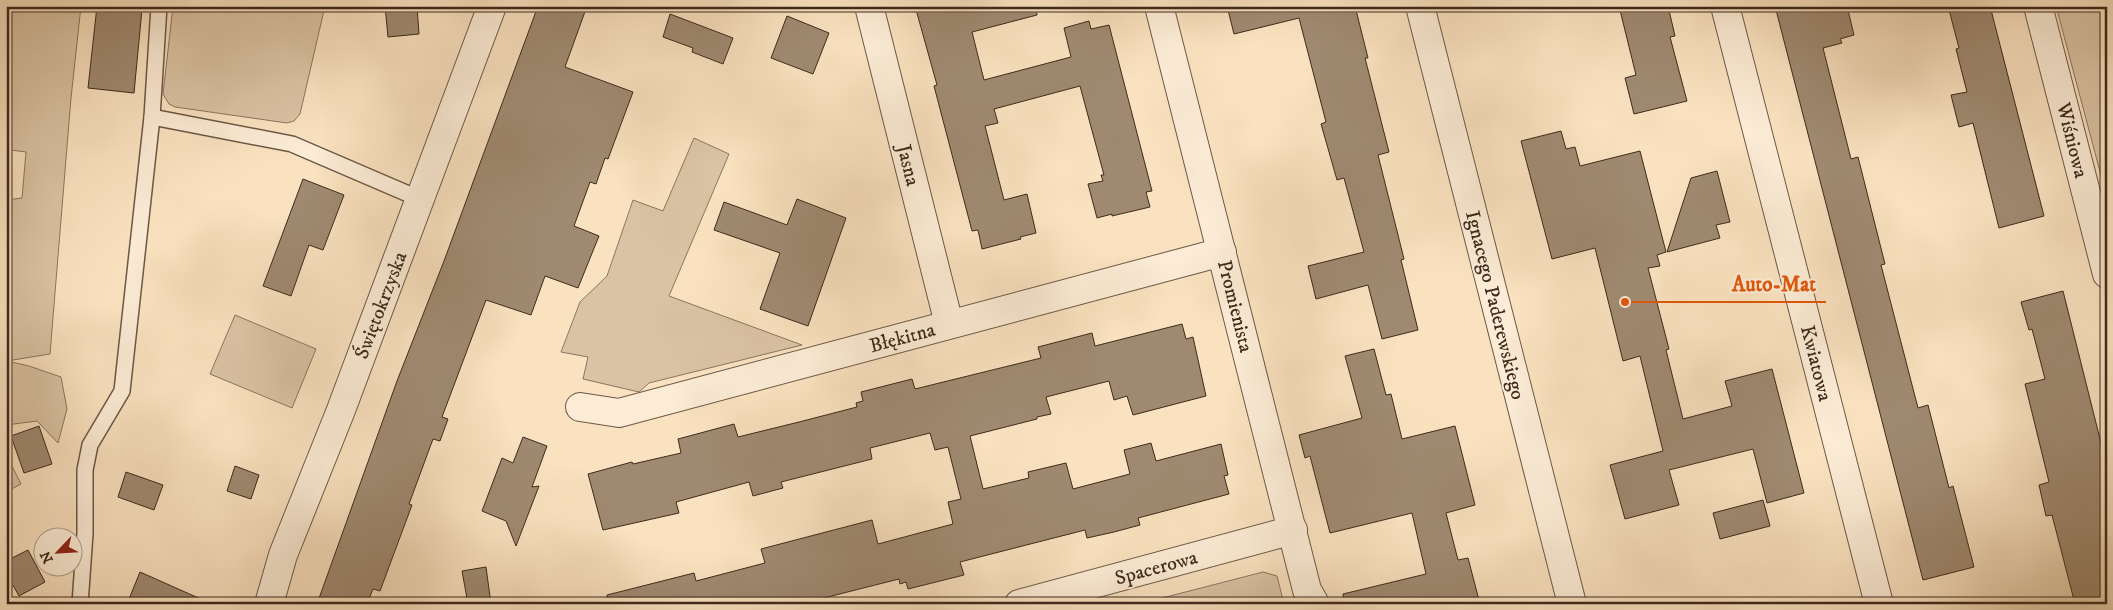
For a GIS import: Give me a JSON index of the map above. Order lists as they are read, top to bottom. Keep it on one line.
{"streets":{"street":["Wiśniowa","Jasna","Świętokrzyska","Ignacego Paderewskiego","Promienista","Błękitna","Kwiatowa","Spacerowa"]},"crossings":[["Jasna","Błękitna"],["Promienista","Błękitna"],["Promienista","Spacerowa"]],"places":["Auto-Mat"],"north":"bottom left"}
